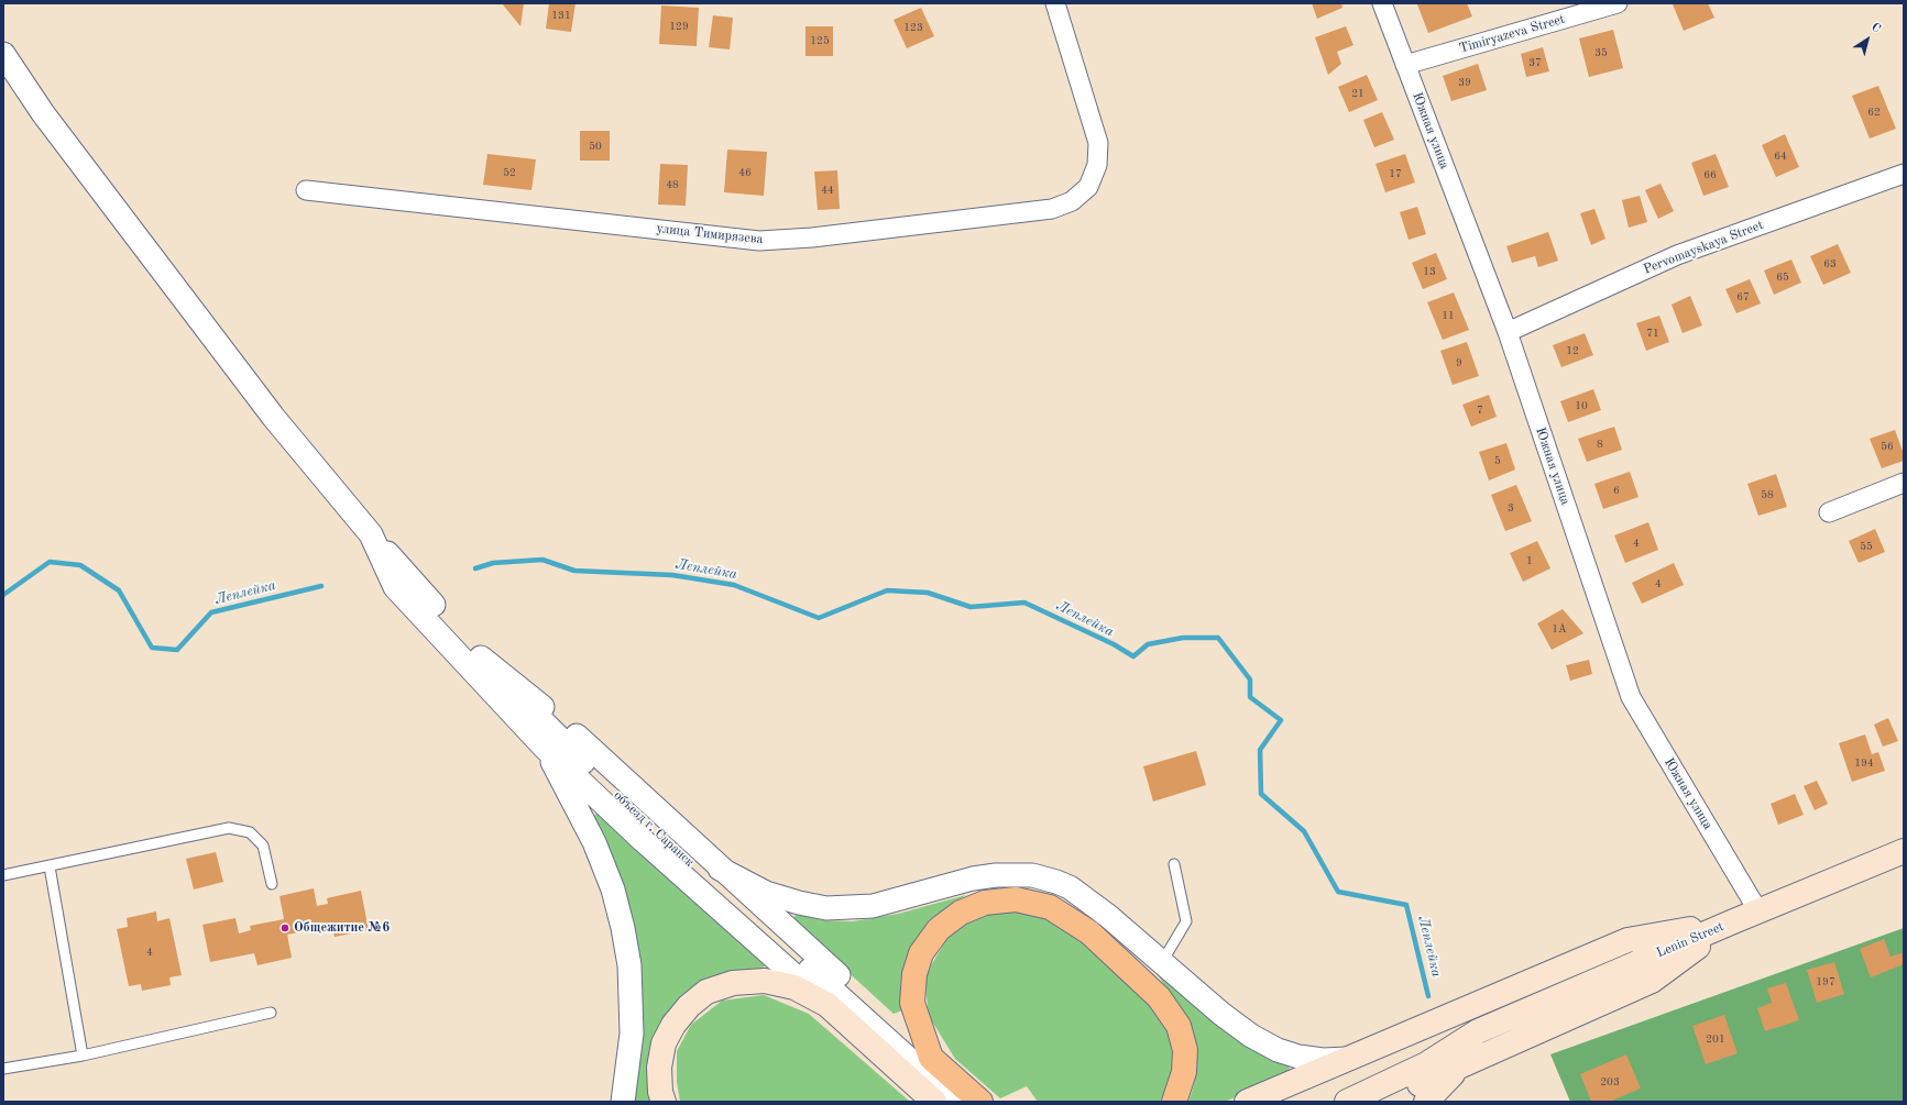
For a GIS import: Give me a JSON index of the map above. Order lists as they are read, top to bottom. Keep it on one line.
{"streets":{"main road":["Lenin Street"],"street":["Timiryazeva Street","Южная улица","улица Тимирязева","Pervomayskaya Street","объезд г. Саранск"]},"crossings":[["Timiryazeva Street","Южная улица"],["Южная улица","Pervomayskaya Street"],["Южная улица","Lenin Street"]],"water":["Леплейка"],"places":["Общежитие №6"],"house_numbers":["131","129","123","125","35","37","39","21","62","50","64","52","46","17","66","48","44","63","13","65","67","11","71","12","9","10","7","8","56","5","6","58","3","4","55","1","4","1А","194","4","197","201","203"],"north":"top right"}
